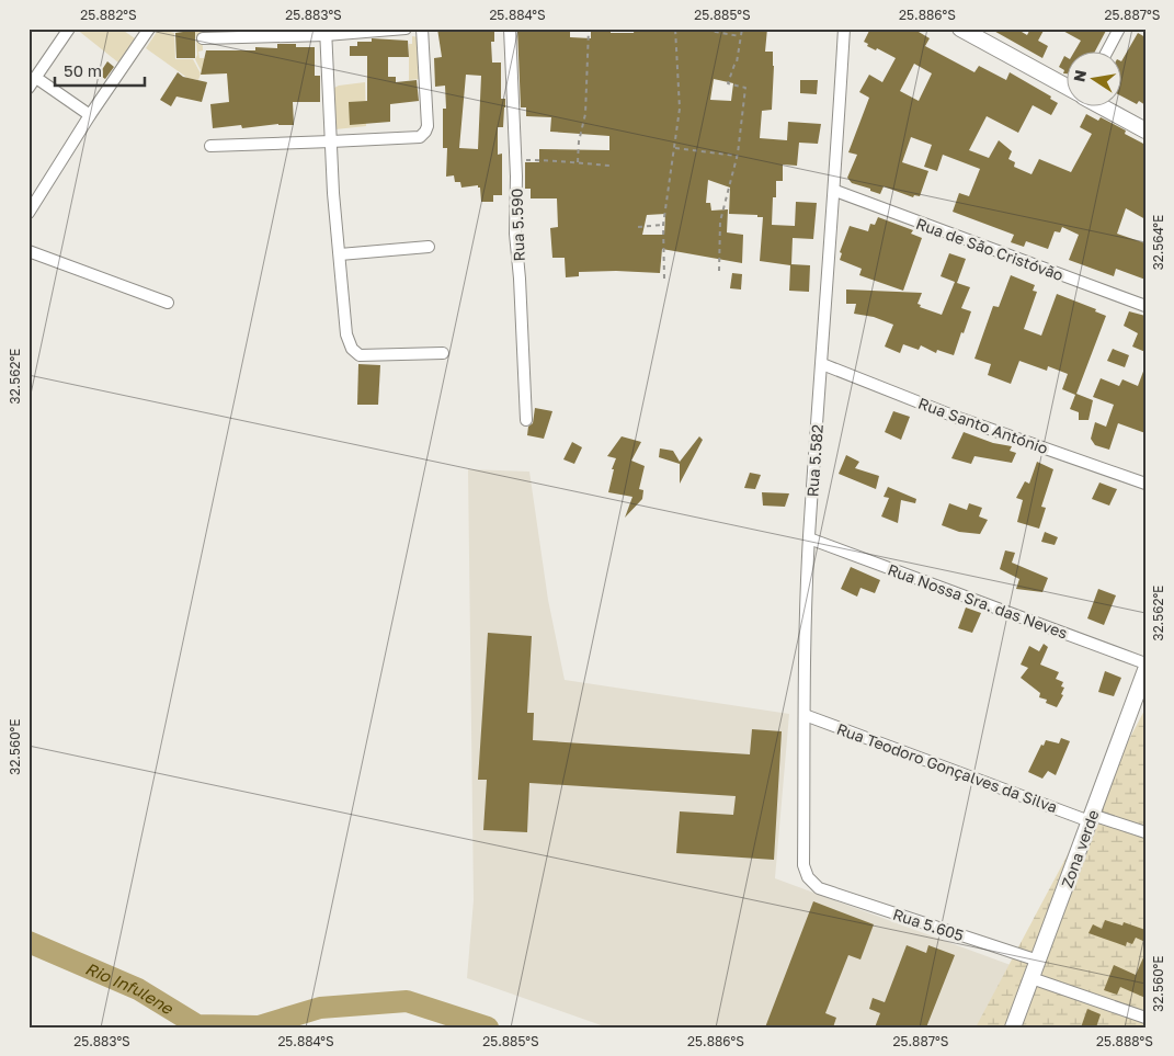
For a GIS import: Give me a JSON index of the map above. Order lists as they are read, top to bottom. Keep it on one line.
{"streets":{"street":["Rua 5.590","Rua de São Cristóvão","Rua Santo António","Rua 5.582","Rua Nossa Sra. das Neves","Rua Teodoro Gonçalves da Silva","Zona verde","Rua 5.605"]},"crossings":[["Rua de São Cristóvão","Rua 5.582"],["Rua Santo António","Rua 5.582"],["Rua 5.582","Rua Nossa Sra. das Neves"],["Rua 5.582","Rua Teodoro Gonçalves da Silva"],["Rua 5.582","Rua 5.605"],["Rua Teodoro Gonçalves da Silva","Zona verde"],["Zona verde","Rua 5.605"]],"water":["Rio Infulene"],"scale_bar":"50 m","north":"left","coordinates":["25.882°S","25.883°S","25.884°S","25.885°S","25.886°S","25.887°S","32.564°E","32.562°E","32.560°E","25.888°S"]}
